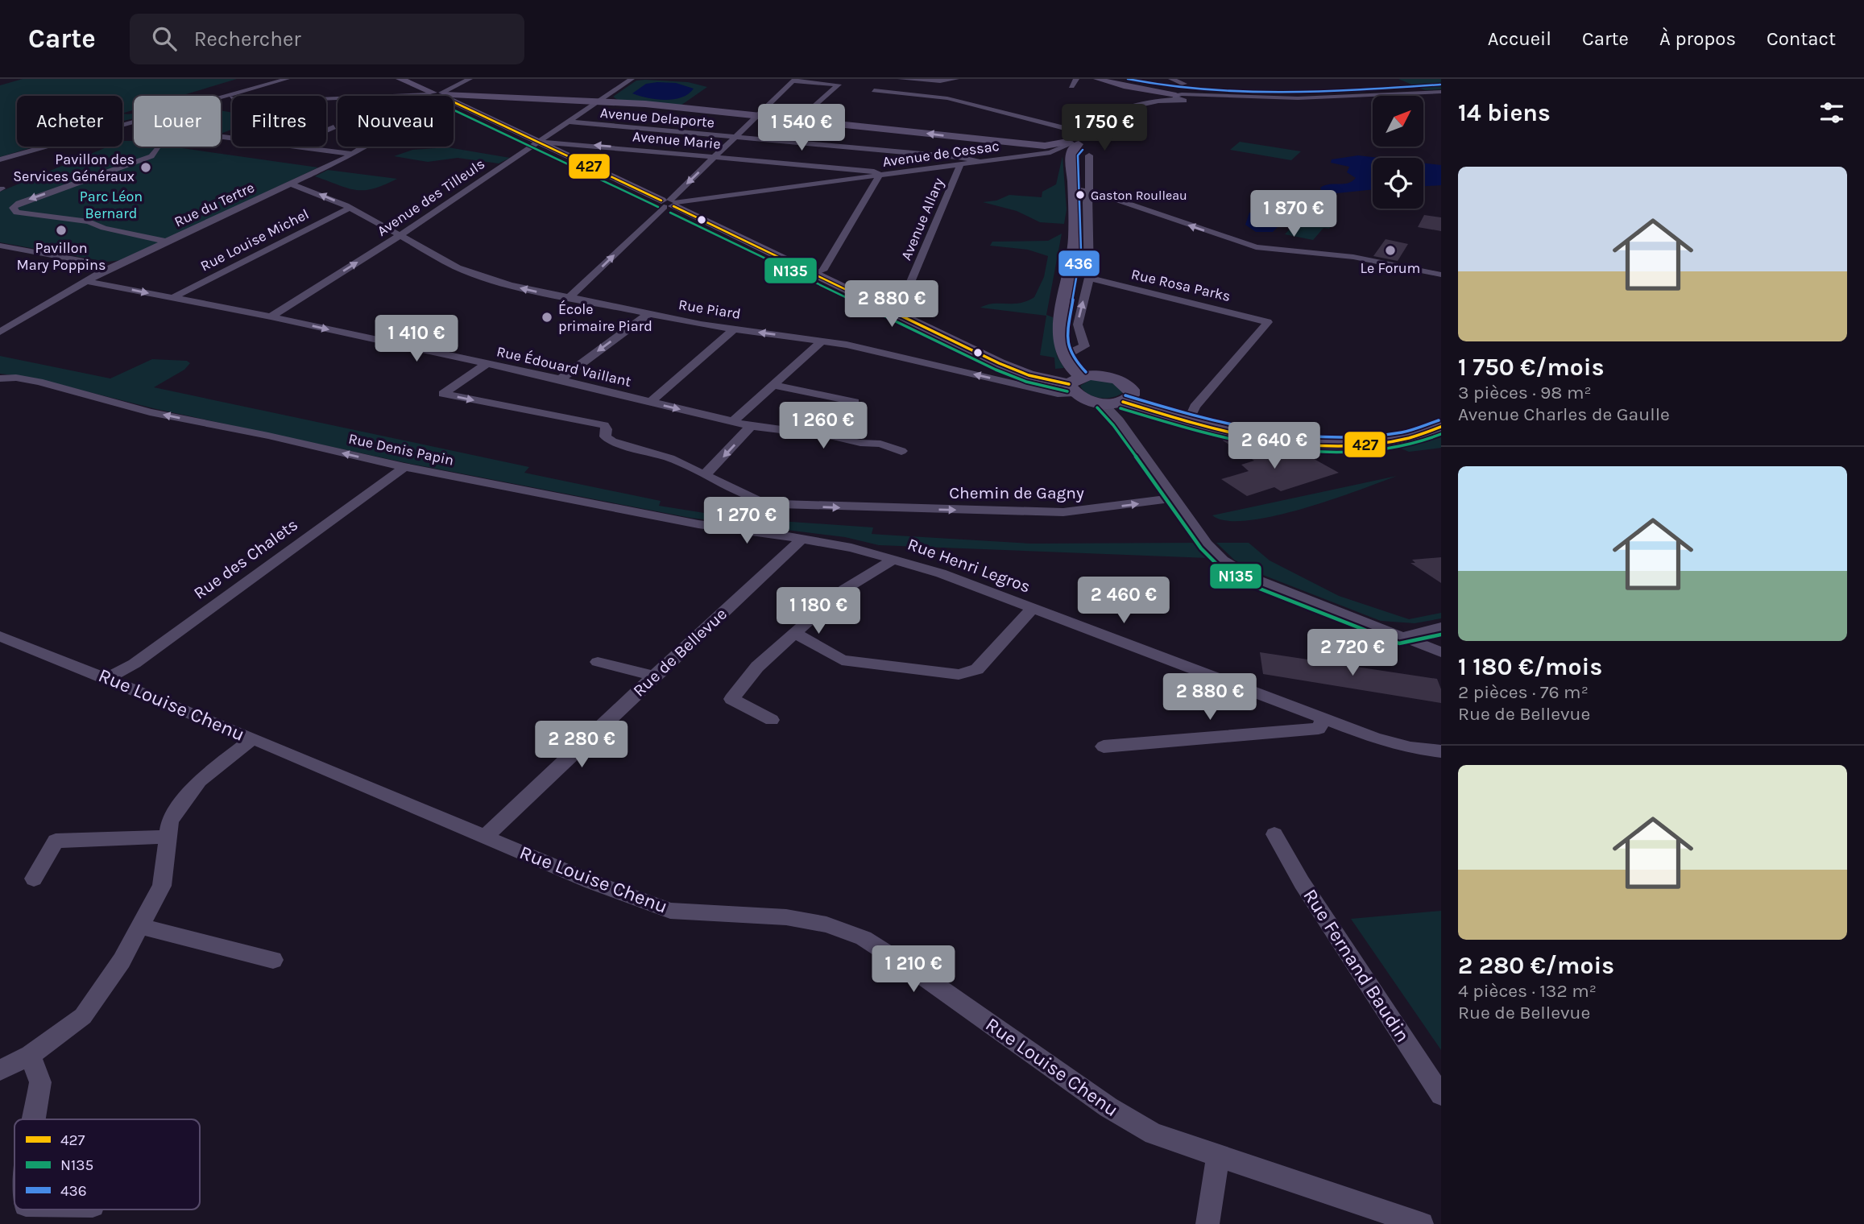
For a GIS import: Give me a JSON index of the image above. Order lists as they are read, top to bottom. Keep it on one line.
{"streets":{"street":["Avenue Delaporte","Avenue Marie","Avenue de Cessac","Avenue des Tilleuls","Rue du Tertre","Avenue Allary","Rue Louise Michel","Rue Rosa Parks","Rue Piard","Rue Édouard Vaillant","Rue Denis Papin","Chemin de Gagny","Rue des Chalets","Rue Henri Legros","Rue de Bellevue","Rue Louise Chenu","Rue Fernand Baudin"]},"crossings":[["Avenue Delaporte","Avenue de Cessac"],["Avenue Delaporte","Avenue des Tilleuls"],["Avenue Marie","Avenue de Cessac"],["Avenue Marie","Avenue des Tilleuls"],["Avenue de Cessac","Avenue Allary"],["Avenue des Tilleuls","Rue Piard"],["Avenue des Tilleuls","Rue Édouard Vaillant"],["Rue du Tertre","Rue Piard"],["Rue du Tertre","Rue Édouard Vaillant"],["Rue Louise Michel","Rue Piard"],["Rue Louise Michel","Rue Édouard Vaillant"],["Rue Édouard Vaillant","Chemin de Gagny"],["Rue Denis Papin","Rue des Chalets"],["Rue Denis Papin","Rue Henri Legros"],["Rue Denis Papin","Rue de Bellevue"],["Rue des Chalets","Rue Louise Chenu"],["Rue Henri Legros","Rue de Bellevue"],["Rue de Bellevue","Rue Louise Chenu"]],"one_way":["Avenue des Tilleuls","Rue Édouard Vaillant","Rue Denis Papin"],"parks":["Parc Léon Bernard"],"places":["Pavillon des Services Généraux","Gaston Roulleau","Pavillon Mary Poppins","Le Forum","École primaire Piard"],"lines":["transit line 436","transit line 427","transit line N135"],"legend":["427","N135","436"],"north":"top right","page":{"header":"Carte","search":"Rechercher","nav":["Accueil","Carte","À propos","Contact"],"heading":"14 biens","chip":["Acheter","Louer","Filtres","Nouveau"],"price":["1 540 €","1 750 €","1 870 €","2 880 €","1 410 €","1 260 €","2 640 €","1 270 €","2 460 €","1 180 €","2 720 €","2 880 €","2 280 €","1 210 €"],"list":[{"name":"1 750 €/mois","note":"3 pièces · 98 m² · Avenue Charles de Gaulle"},{"name":"1 180 €/mois","note":"2 pièces · 76 m² · Rue de Bellevue"},{"name":"2 280 €/mois","note":"4 pièces · 132 m² · Rue de Bellevue"}]}}
